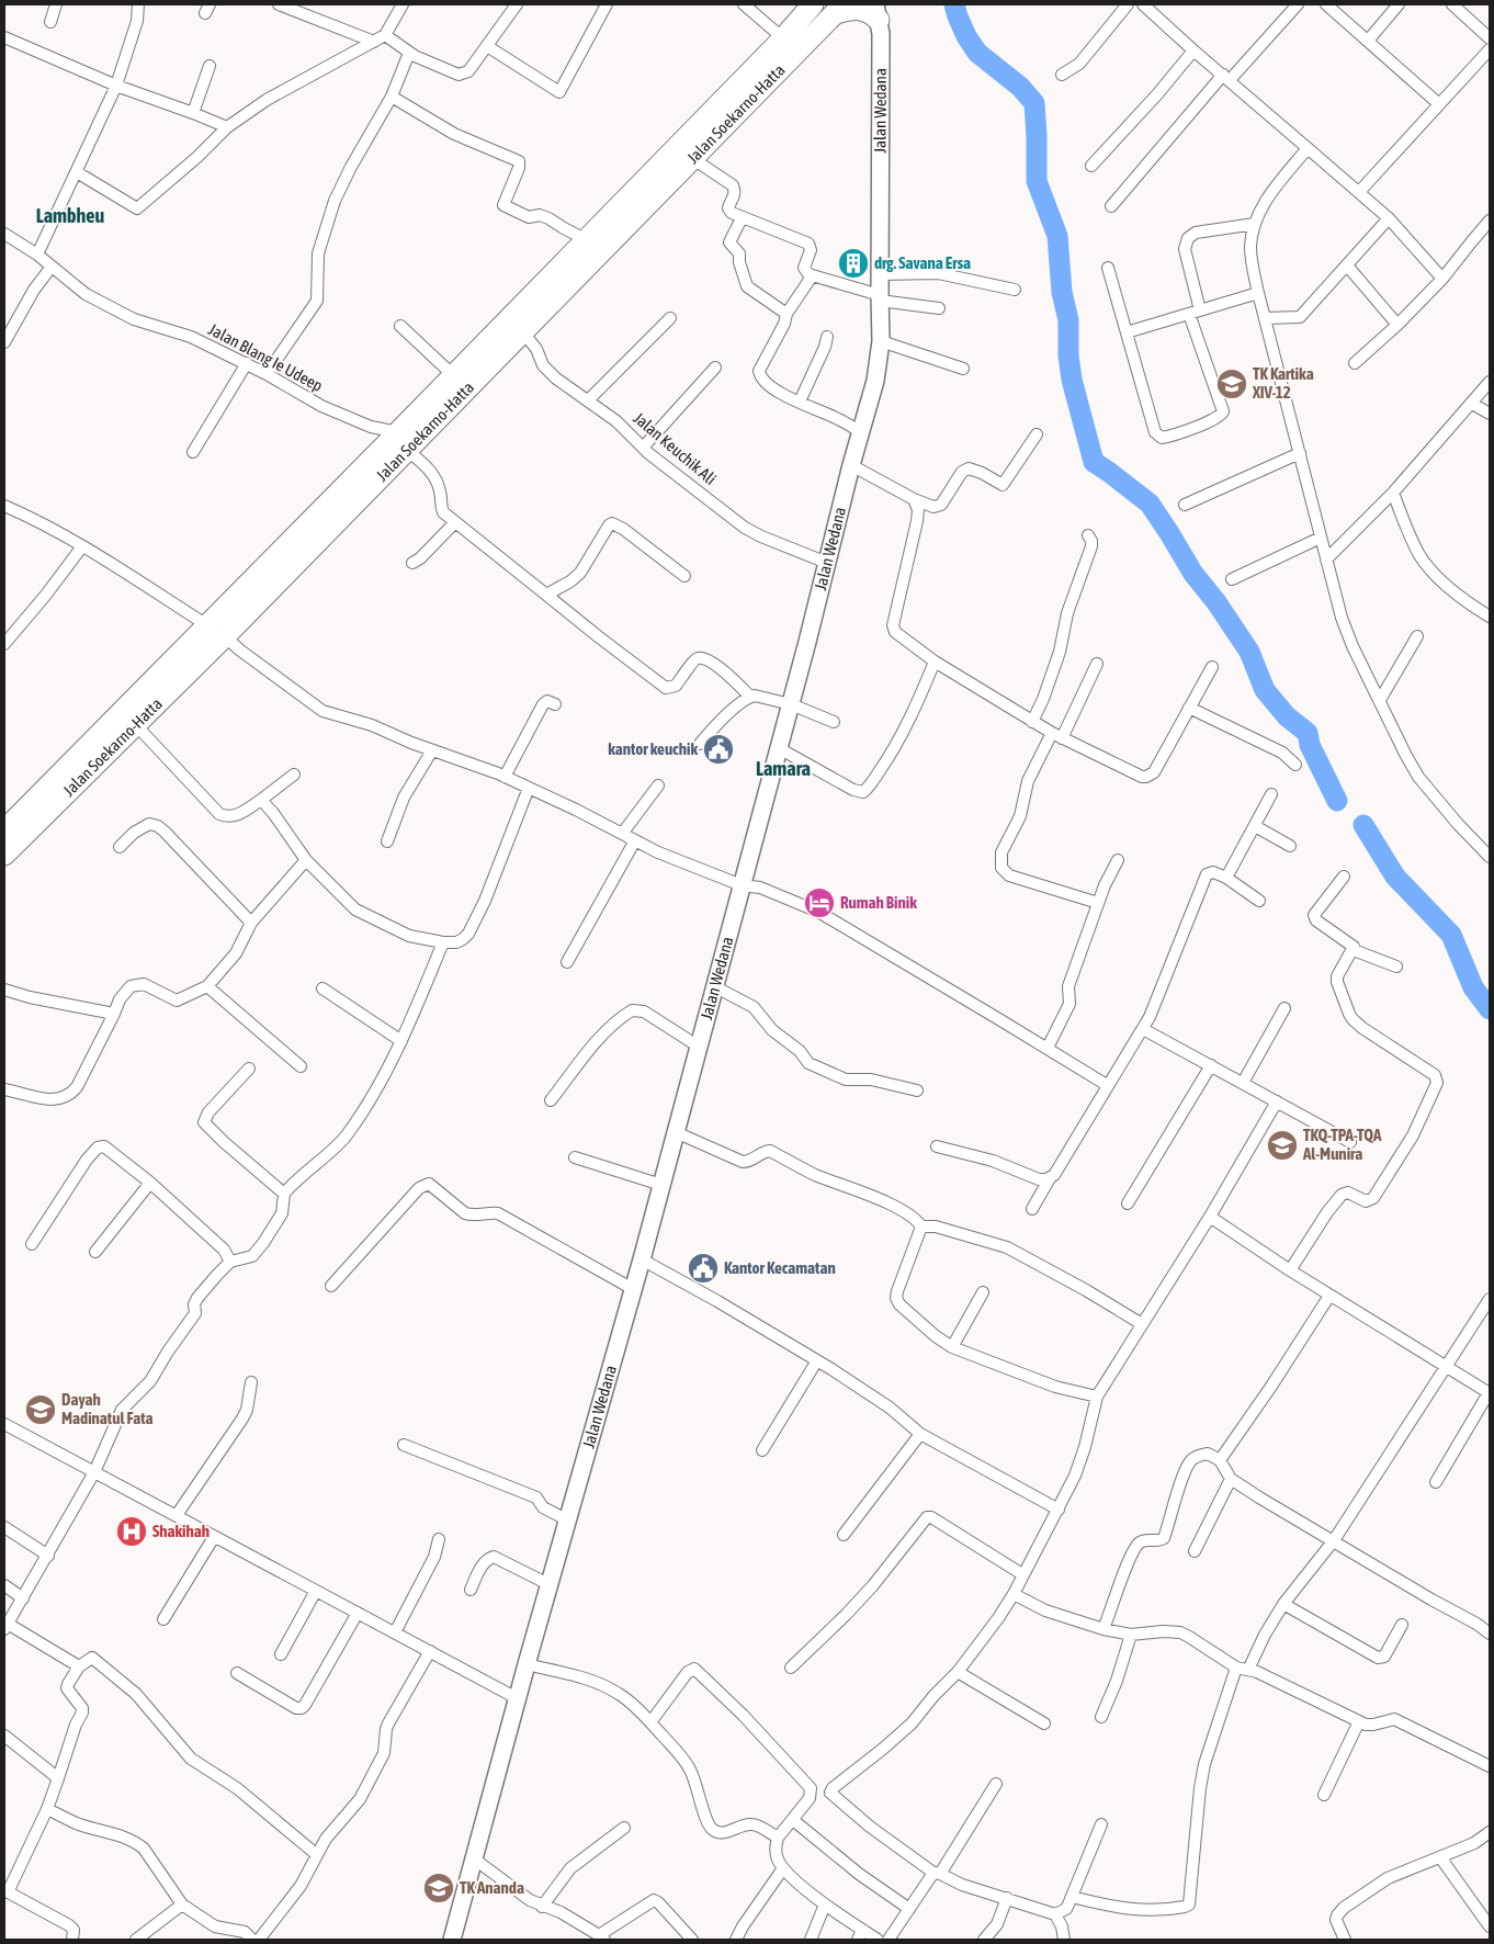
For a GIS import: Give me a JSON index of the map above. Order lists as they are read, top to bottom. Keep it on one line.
{"streets":{"highway":["Jalan Soekarno-Hatta"],"street":["Jalan Wedana","Jalan Blang Ie Udeep","Jalan Keuchik Ali"]},"crossings":[["Jalan Wedana","Jalan Keuchik Ali"],["Jalan Soekarno-Hatta","Jalan Blang Ie Udeep"],["Jalan Soekarno-Hatta","Jalan Keuchik Ali"]],"districts":["Lambheu","Lamara"],"places":{"building":["drg. Savana Ersa"],"school or university":["TK Kartika XIV-12","TKQ-TPA-TQA Al-Munira","Dayah Madinatul Fata","TK Ananda"],"public building":["kantor keuchik","Kantor Kecamatan"],"hotel":["Rumah Binik"],"hospital":["Shakihah"]}}
